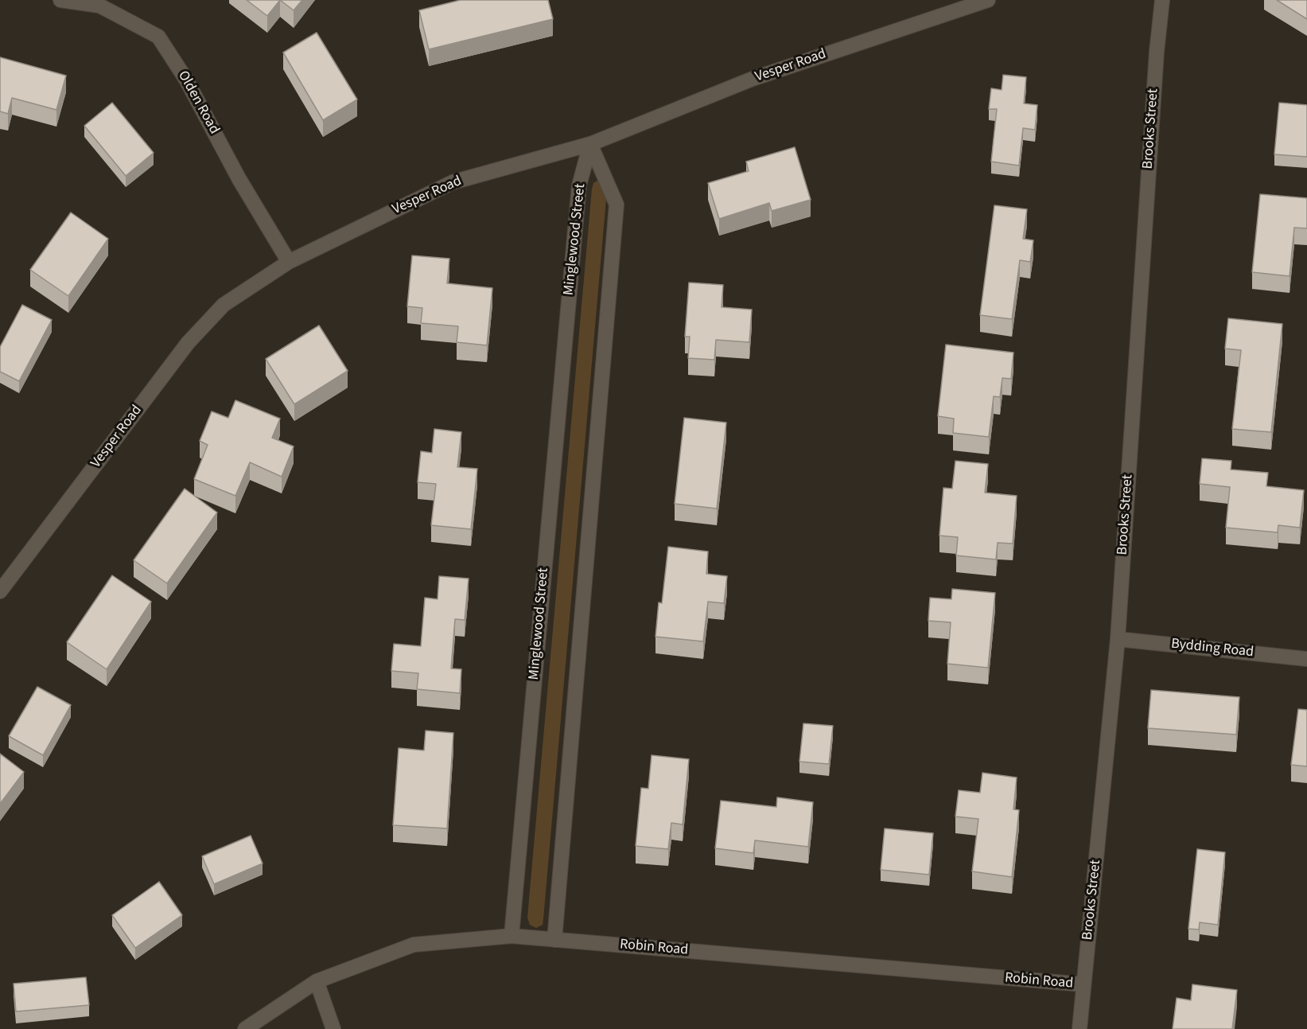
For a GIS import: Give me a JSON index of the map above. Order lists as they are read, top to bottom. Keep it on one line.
{"streets":{"street":["Vesper Road","Olden Road","Brooks Street","Minglewood Street","Bydding Road","Robin Road"]},"crossings":[["Vesper Road","Olden Road"],["Vesper Road","Minglewood Street"],["Brooks Street","Bydding Road"],["Brooks Street","Robin Road"],["Minglewood Street","Robin Road"]]}
